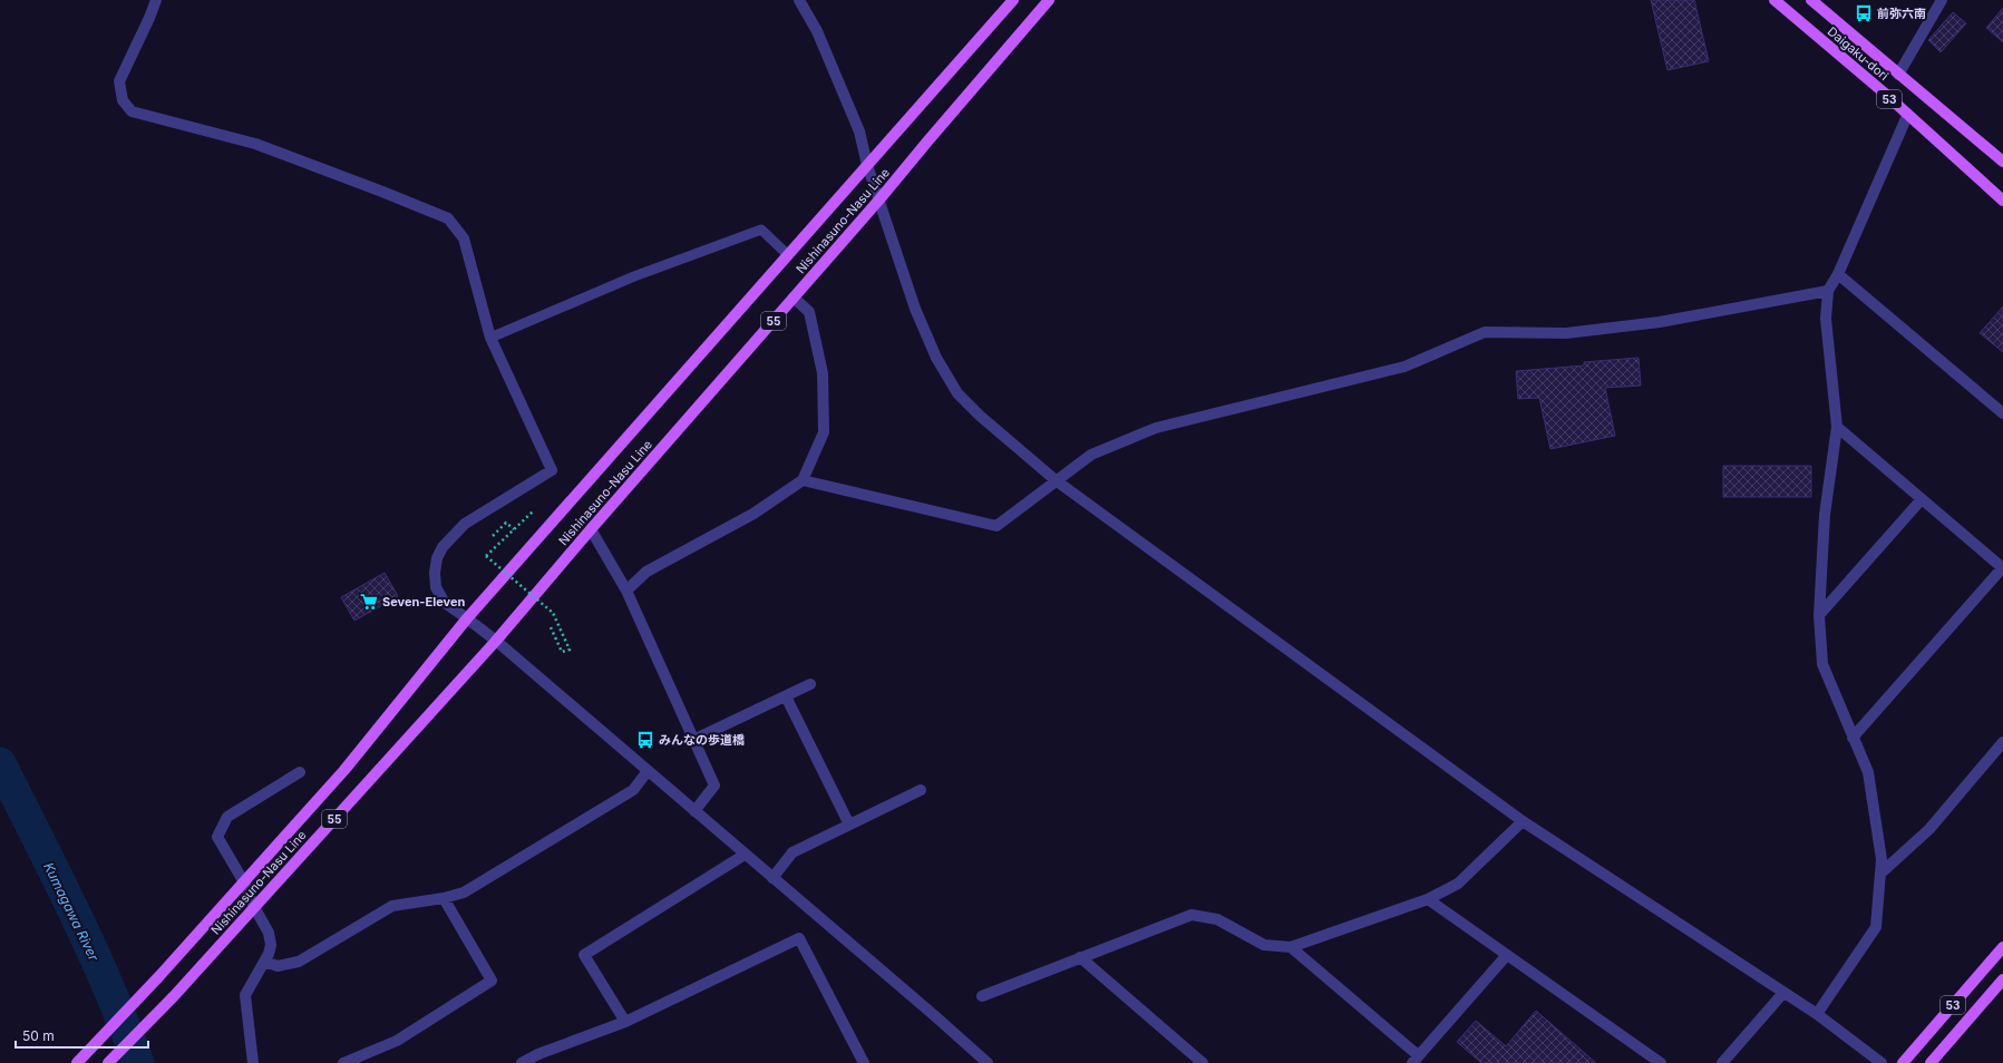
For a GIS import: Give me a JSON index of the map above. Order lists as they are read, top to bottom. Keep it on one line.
{"streets":{"main road":["Daigaku-dori","53","Nishinasuno-Nasu Line","55"]},"water":["Kumagawa River"],"places":{"bus stop":["前弥六南","みんなの歩道橋"],"supermarket":["Seven-Eleven"]},"scale_bar":"50 m"}
